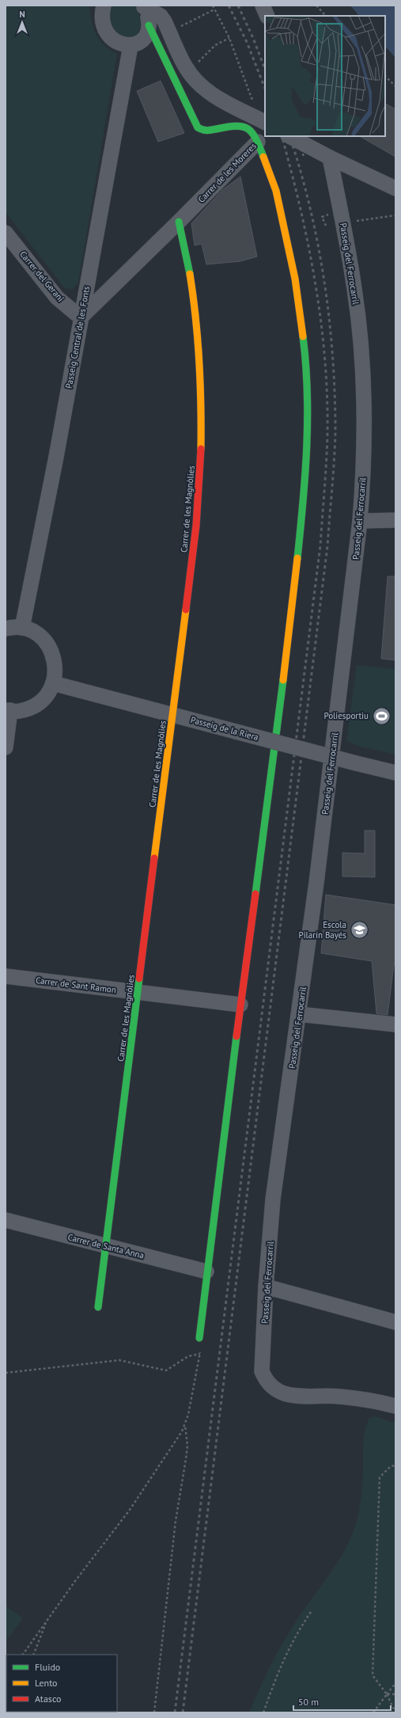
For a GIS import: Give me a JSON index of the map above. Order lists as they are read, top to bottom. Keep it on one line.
{"streets":{"street":["Carrer de les Moreres","Passeig del Ferrocarril","Carrer del Gerani","Passeig Central de les Fonts","Carrer de les Magnòlies","Passeig de la Riera","Carrer de Sant Ramon","Carrer de Santa Anna"]},"crossings":[["Carrer de les Moreres","Carrer del Gerani"],["Carrer de les Moreres","Passeig Central de les Fonts"],["Carrer de les Moreres","Carrer de les Magnòlies"],["Carrer del Gerani","Passeig Central de les Fonts"],["Carrer de les Magnòlies","Passeig de la Riera"],["Carrer de les Magnòlies","Carrer de Sant Ramon"],["Carrer de les Magnòlies","Carrer de Santa Anna"]],"places":{"sports":["Poliesportiu"],"school or university":["Escola Pilarín Bayés"]},"legend":["Fluido","Lento","Atasco"],"scale_bar":"50 m","north":"top"}
